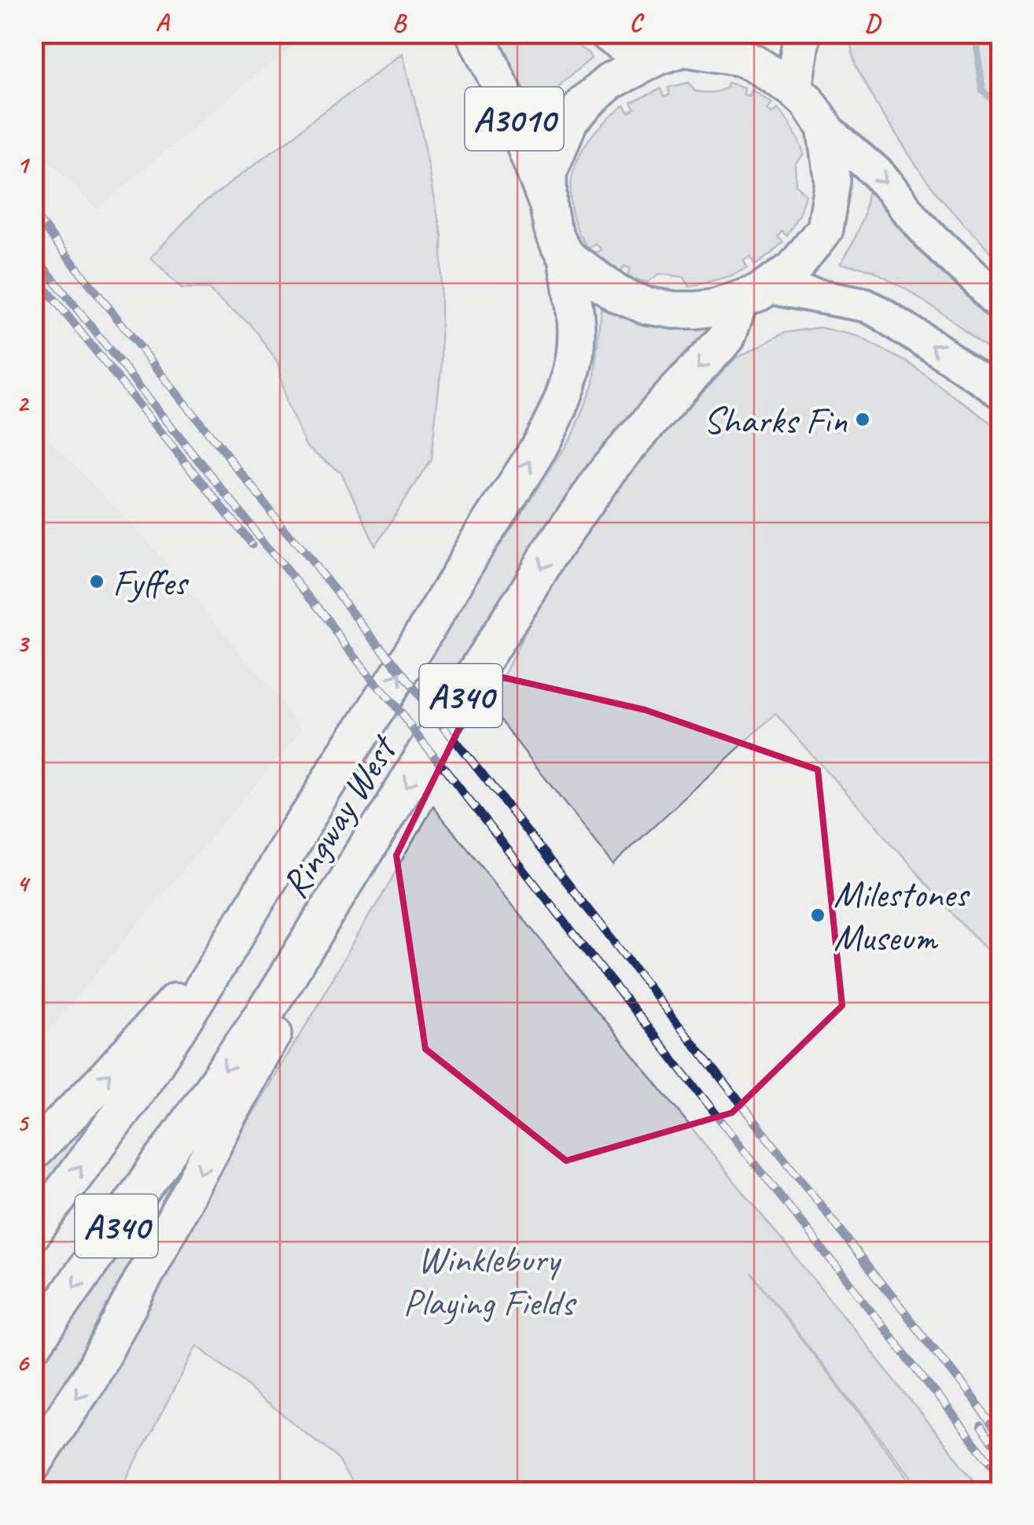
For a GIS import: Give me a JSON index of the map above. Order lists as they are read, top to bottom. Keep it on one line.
{"streets":{"main road":["A3010","A340","Ringway West"]},"crossings":[["A3010","Ringway West"]],"parks":["Winklebury Playing Fields"],"places":["Sharks Fin","Fyffes","Milestones Museum"],"grid":{"columns":["A","B","C","D"],"rows":["1","2","3","4","5","6"]}}
